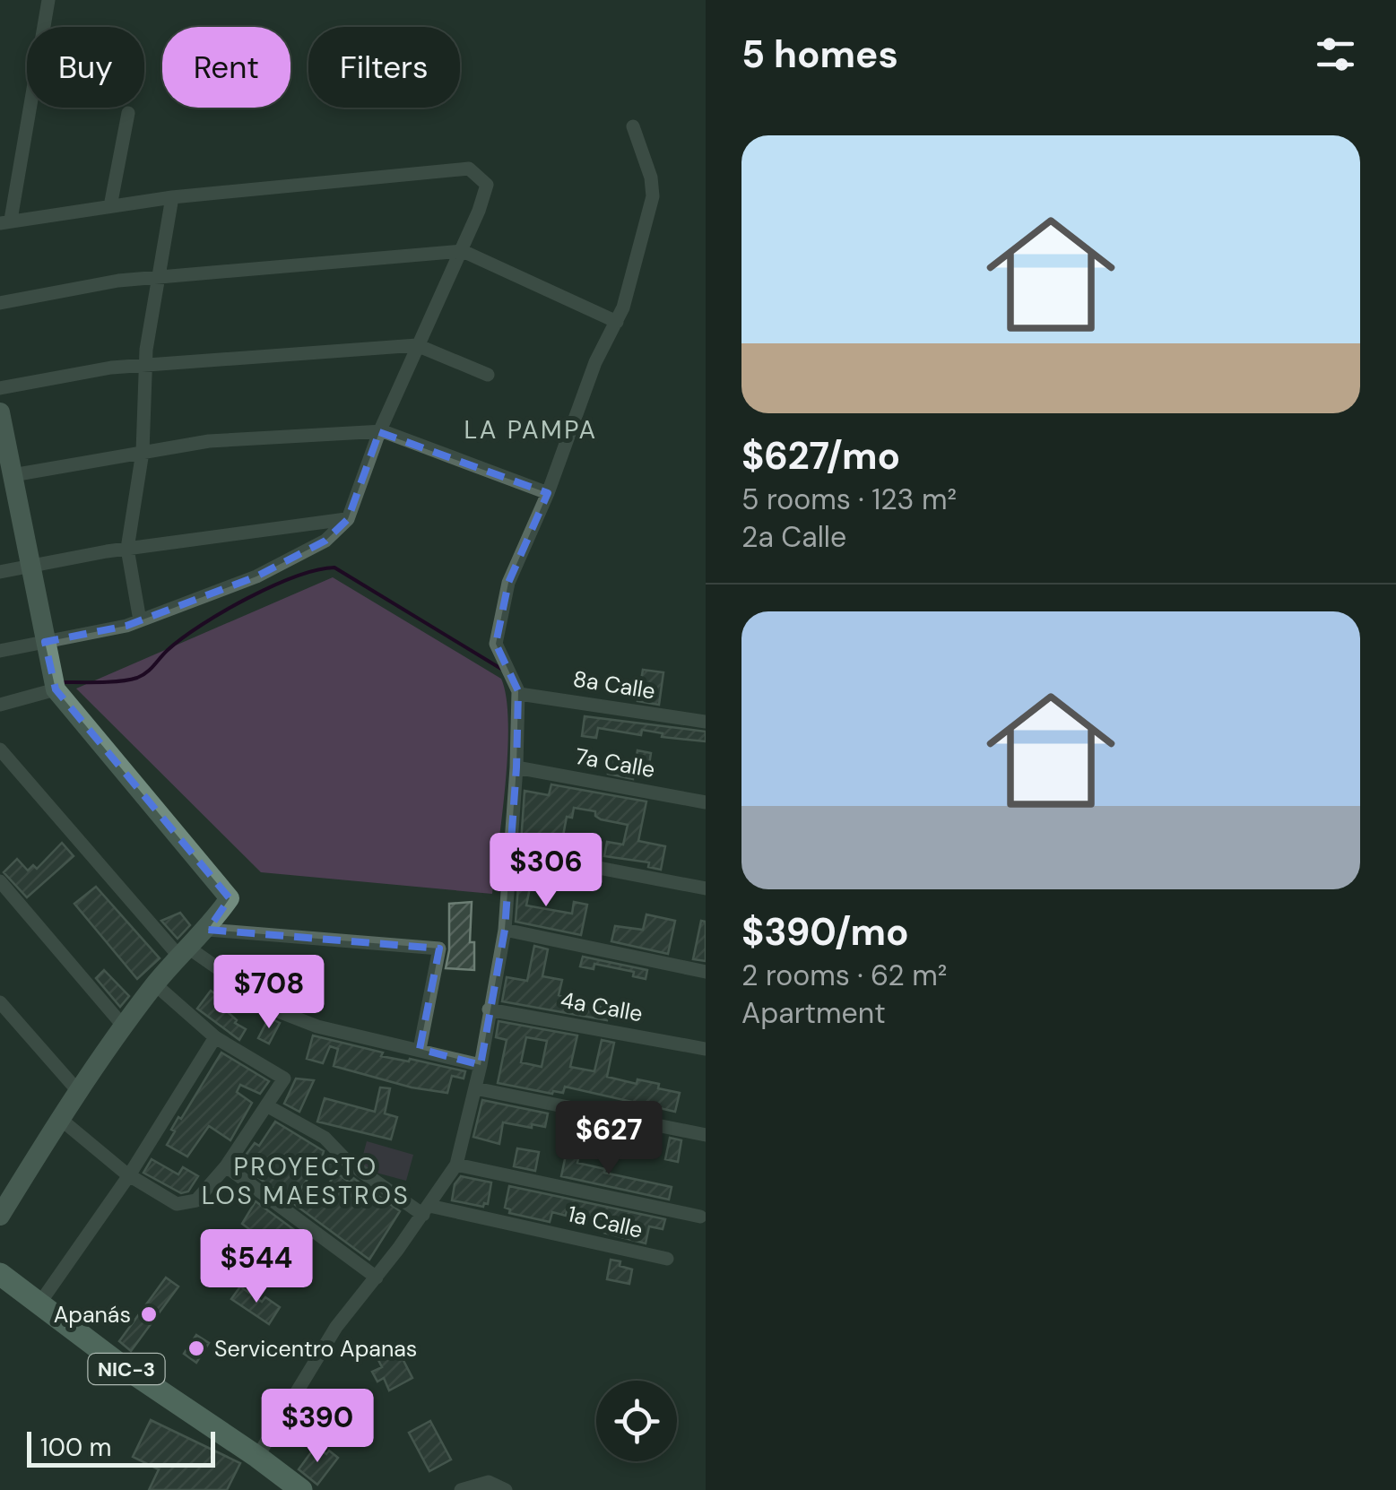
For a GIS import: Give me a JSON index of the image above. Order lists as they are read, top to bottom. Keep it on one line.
{"streets":{"main road":["NIC-3"],"street":["8a Calle","7a Calle","4a Calle","1a Calle"]},"districts":["LA PAMPA","PROYECTO LOS MAESTROS"],"places":["Apanás","Servicentro Apanas"],"scale_bar":"100 m","page":{"heading":"5 homes","chip":["Buy","Rent","Filters"],"list":[{"name":"$627/mo","note":"5 rooms · 123 m² · 2a Calle"},{"name":"$390/mo","note":"2 rooms · 62 m² · Apartment"}],"price":["$306","$708","$627","$544","$390"],"scale":"100 m"}}
